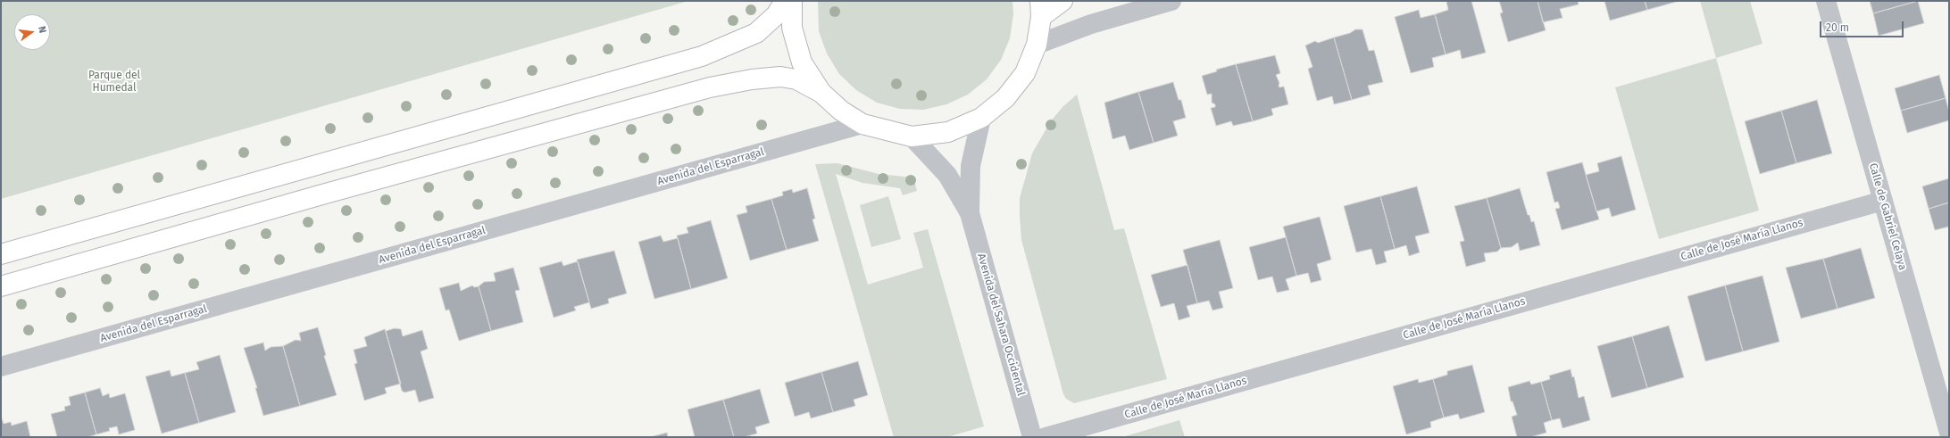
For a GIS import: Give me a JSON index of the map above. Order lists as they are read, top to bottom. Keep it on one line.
{"streets":{"street":["Avenida del Esparragal","Calle de Gabriel Celaya","Calle de José María Llanos","Avenida del Sahara Occidental"]},"crossings":[["Calle de Gabriel Celaya","Calle de José María Llanos"]],"parks":["Parque del Humedal"],"scale_bar":"20 m","north":"right"}
